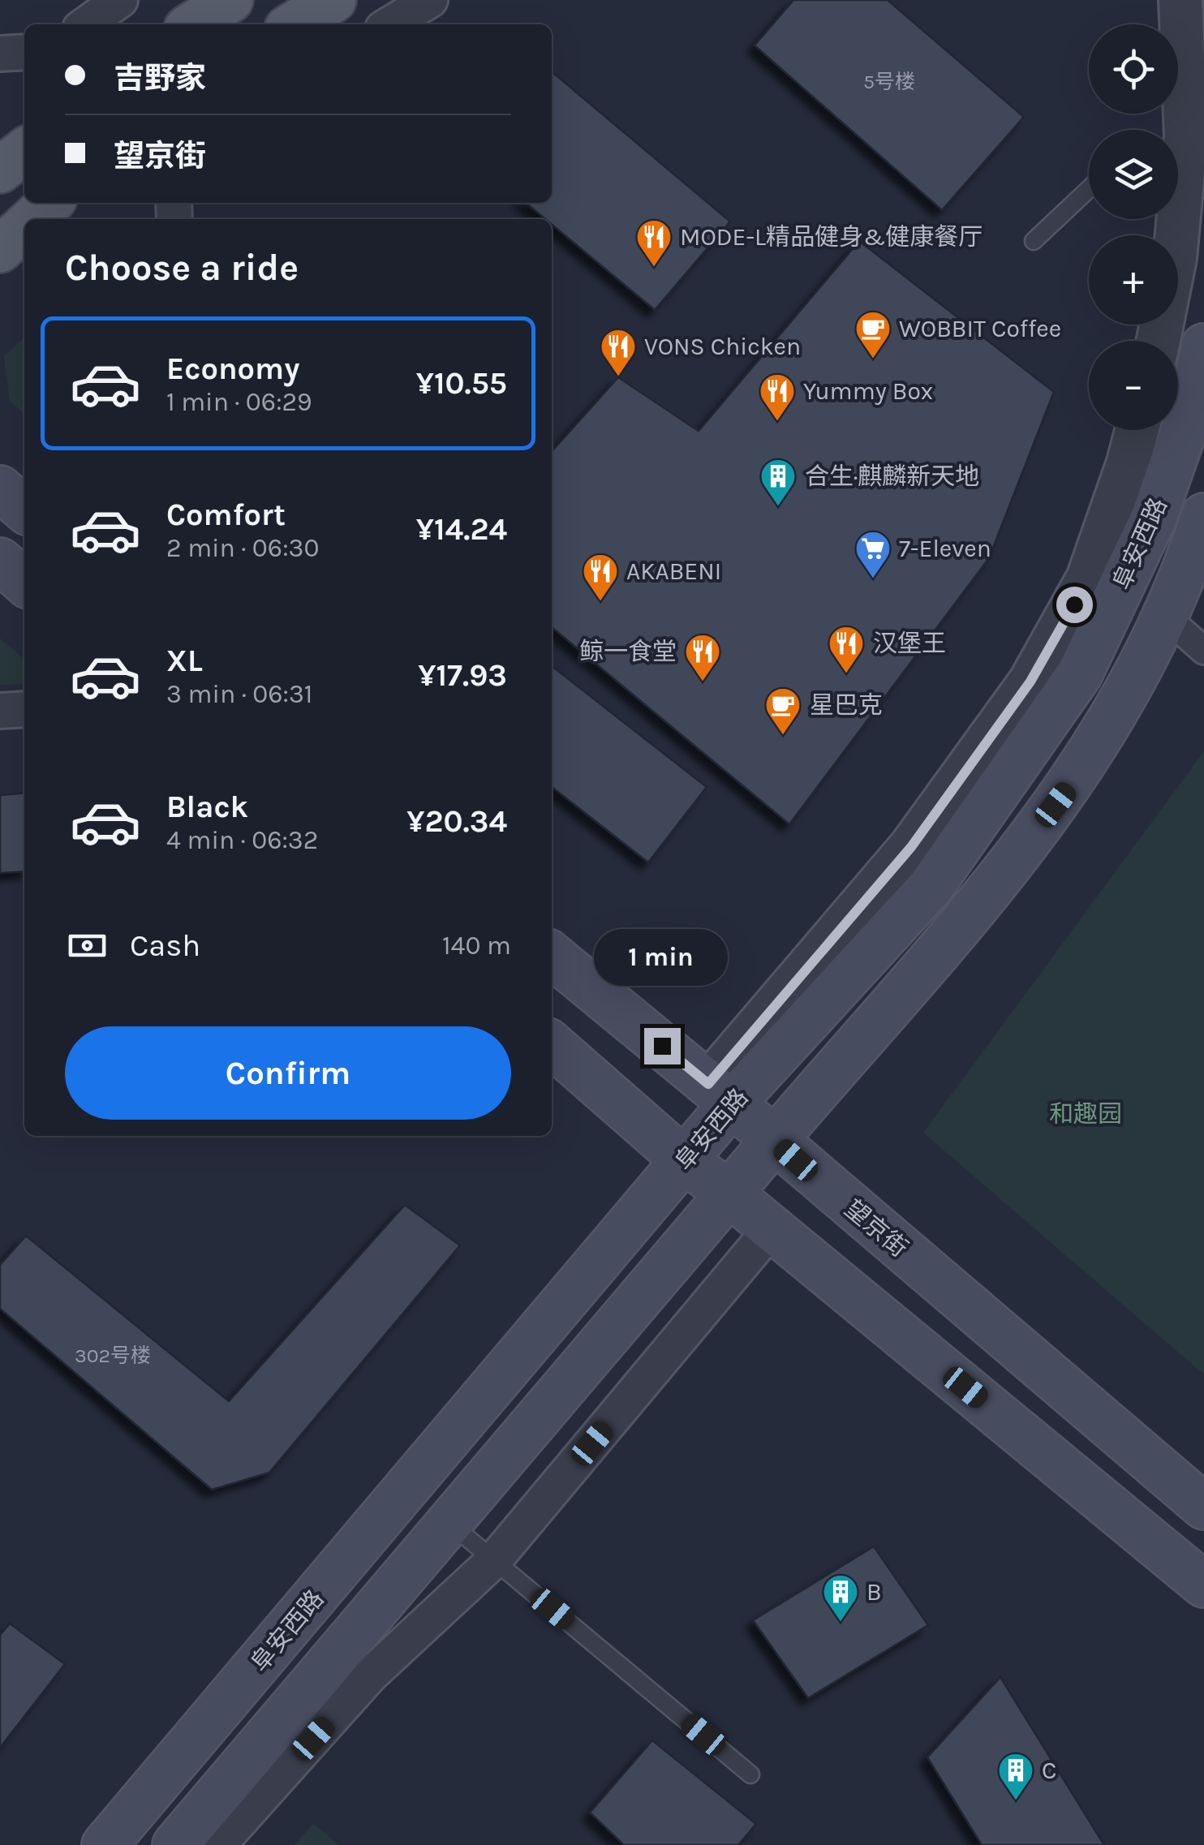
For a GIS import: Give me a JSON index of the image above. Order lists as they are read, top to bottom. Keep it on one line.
{"streets":{"main road":["阜安西路","望京街"]},"crossings":[["阜安西路","望京街"]],"parks":["和趣园"],"places":{"restaurant":["MODE-L精品健身&健康餐厅","VONS Chicken","Yummy Box","AKABENI","汉堡王","鲸一食堂"],"cafe":["WOBBIT Coffee","星巴克"],"building":["合生·麒麟新天地","B","C"],"supermarket":["7-Eleven"]},"house_numbers":["5号楼","302号楼"],"page":{"map_buttons":["+","−"],"banner":["吉野家","望京街"],"heading":"Choose a ride","list":[{"name":"Economy","note":"1 min · 06:29","value":"¥10.55"},{"name":"Comfort","note":"2 min · 06:30","value":"¥14.24"},{"name":"XL","note":"3 min · 06:31","value":"¥17.93"},{"name":"Black","note":"4 min · 06:32","value":"¥20.34"}],"pay":["Cash","140 m"],"bubble":"1 min","buttons":"Confirm"}}
